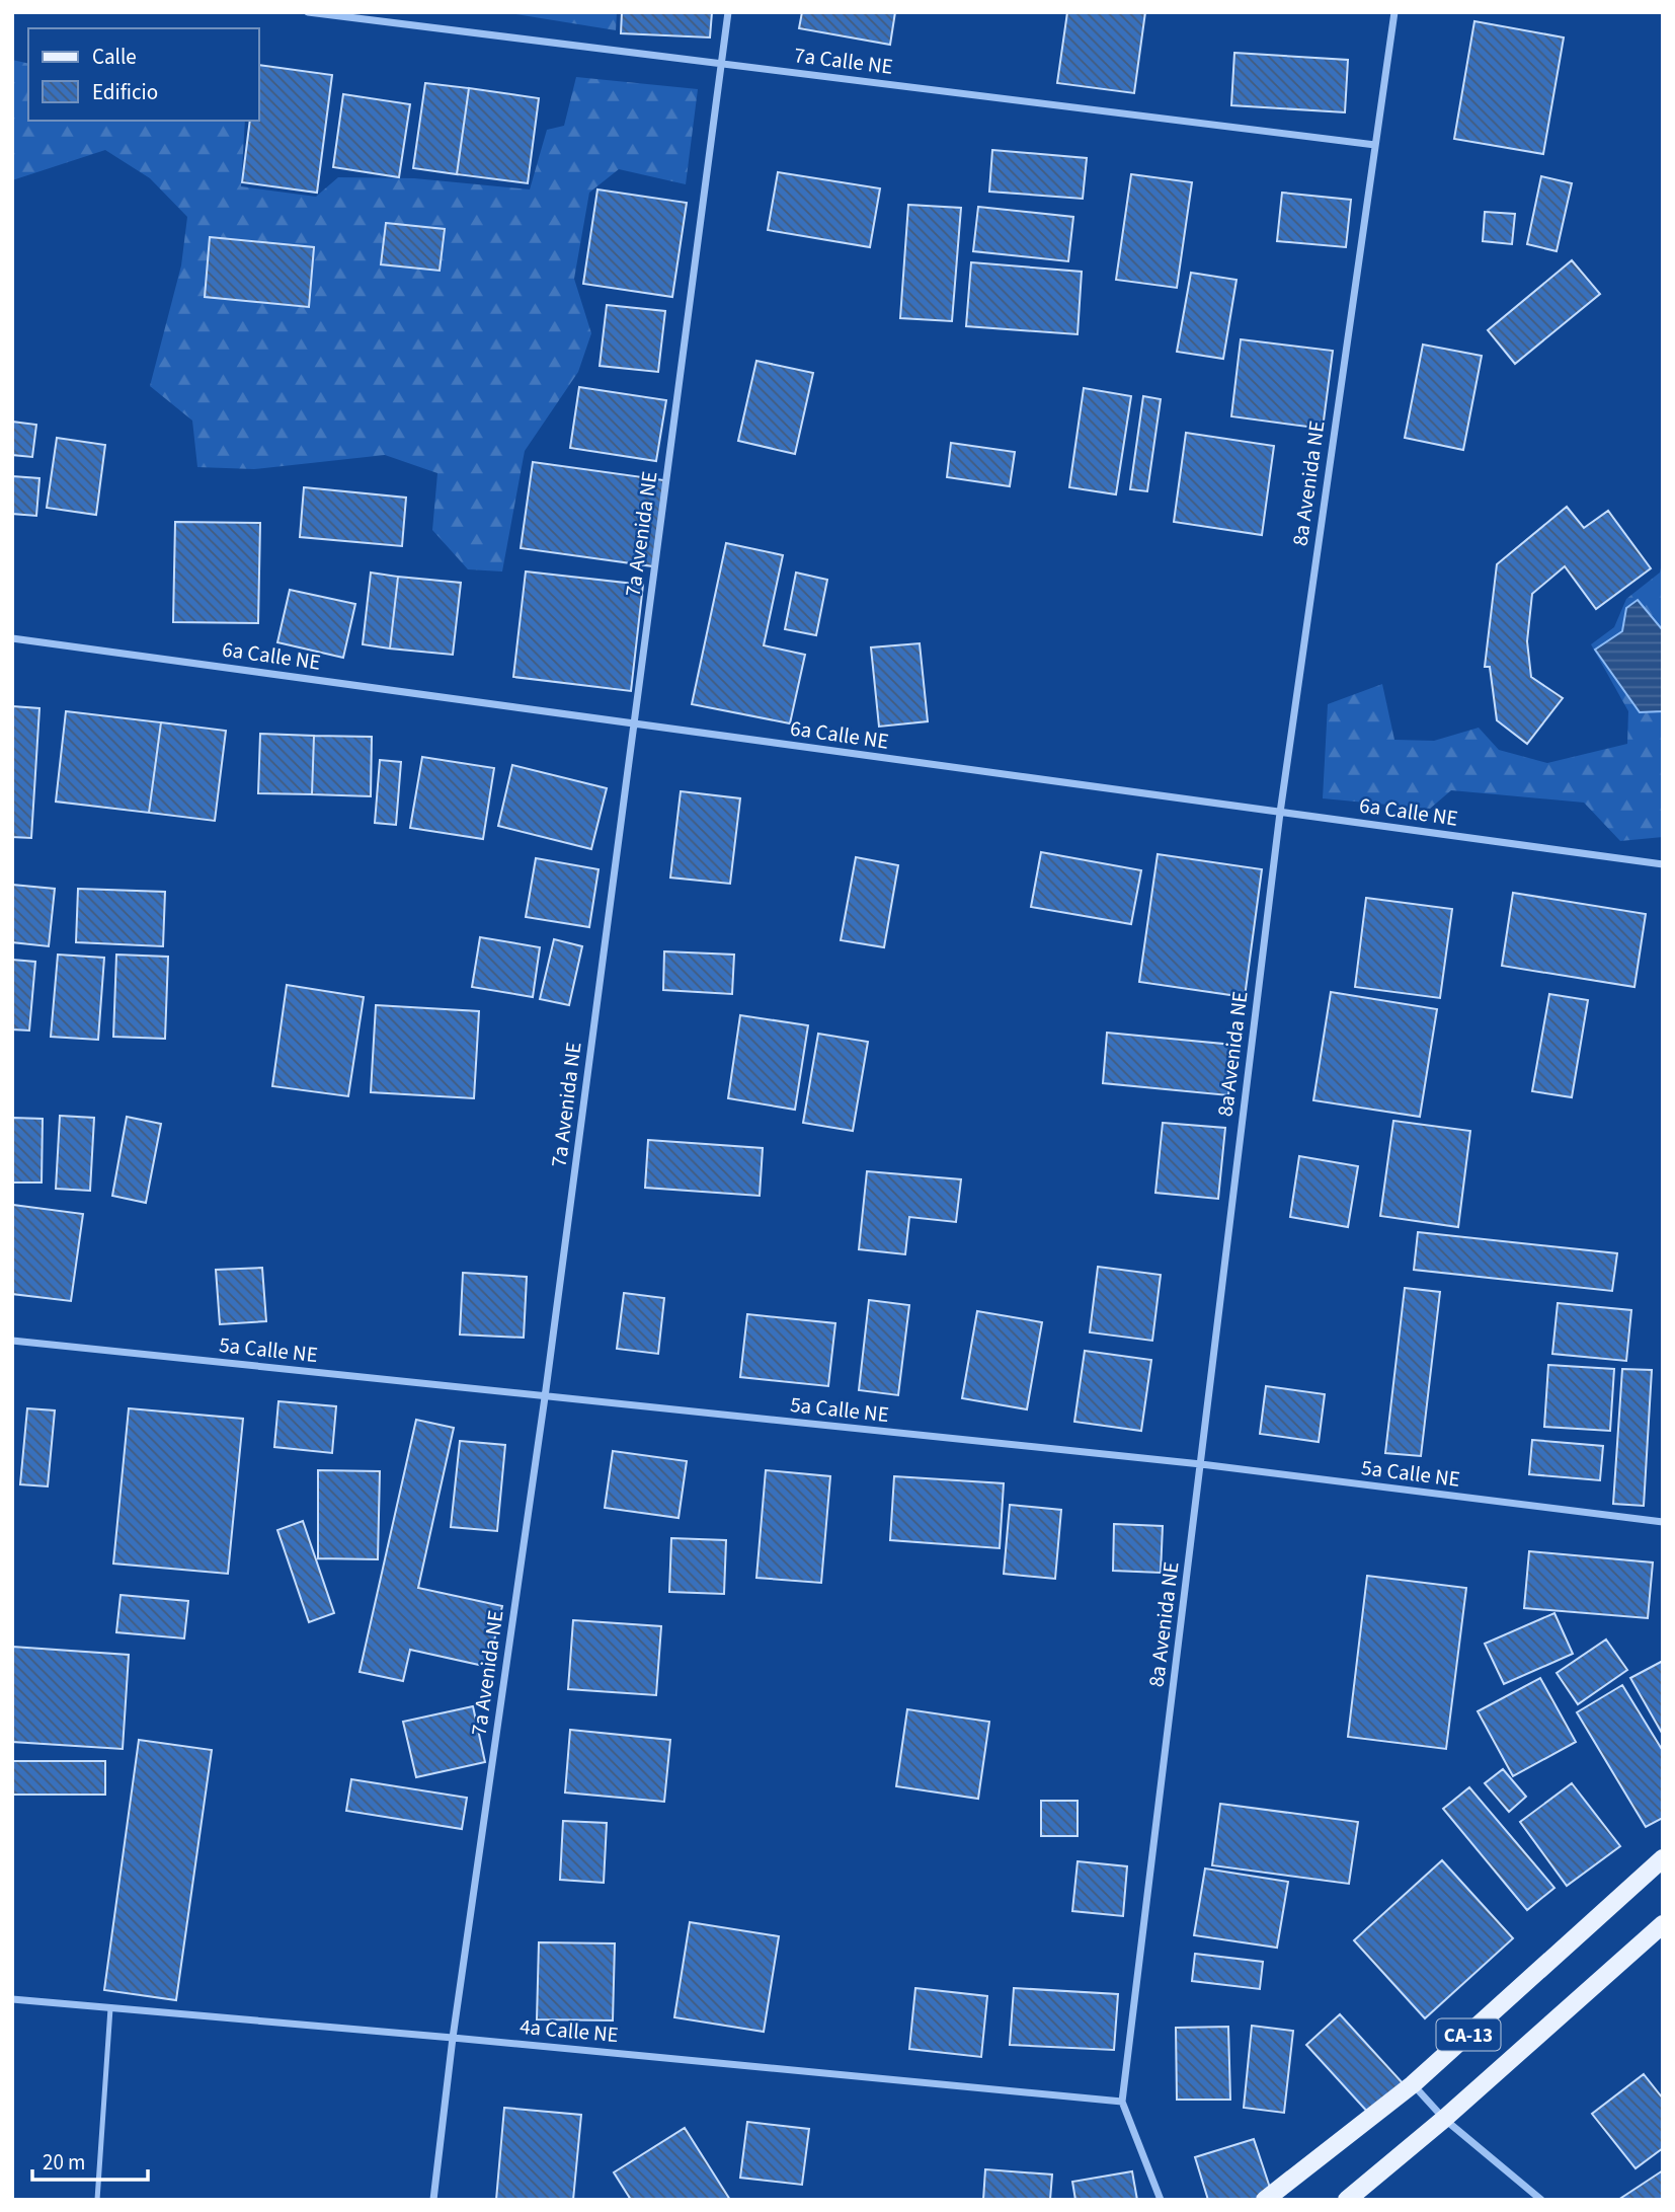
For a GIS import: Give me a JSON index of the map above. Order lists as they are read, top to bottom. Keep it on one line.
{"streets":{"main road":["CA-13"],"street":["7a Calle NE","8a Avenida NE","7a Avenida NE","6a Calle NE","5a Calle NE","4a Calle NE"]},"crossings":[["7a Calle NE","8a Avenida NE"],["7a Calle NE","7a Avenida NE"],["8a Avenida NE","6a Calle NE"],["8a Avenida NE","5a Calle NE"],["8a Avenida NE","4a Calle NE"],["7a Avenida NE","6a Calle NE"],["7a Avenida NE","5a Calle NE"],["7a Avenida NE","4a Calle NE"]],"legend":["Calle","Edificio"],"scale_bar":"20 m"}
